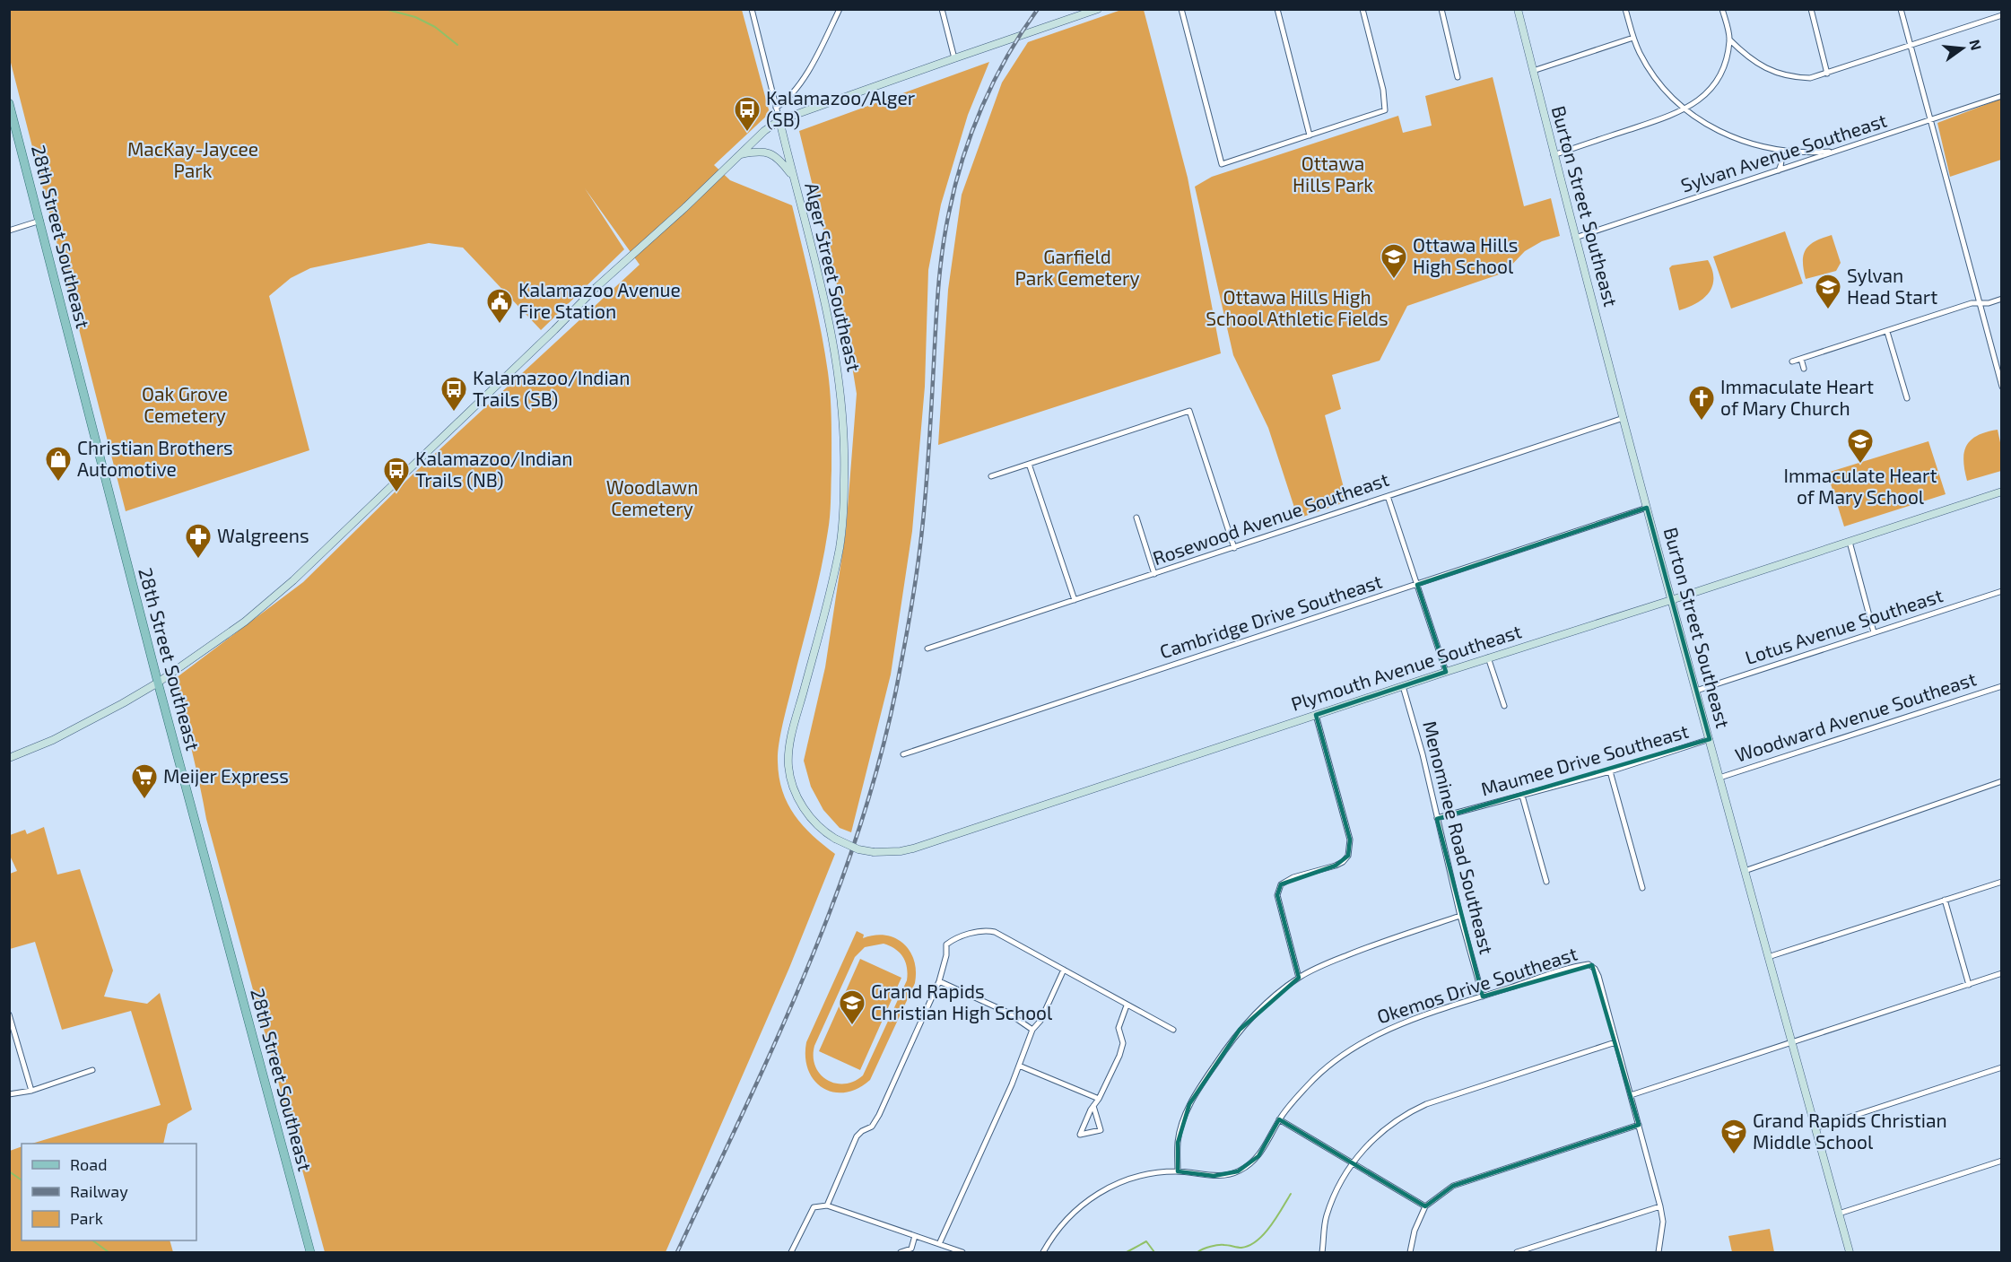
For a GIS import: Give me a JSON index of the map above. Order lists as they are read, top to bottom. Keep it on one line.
{"streets":{"main road":["Burton Street Southeast","28th Street Southeast","Alger Street Southeast","Plymouth Avenue Southeast"],"street":["Sylvan Avenue Southeast","Rosewood Avenue Southeast","Cambridge Drive Southeast","Lotus Avenue Southeast","Woodward Avenue Southeast","Maumee Drive Southeast","Menominee Road Southeast","Okemos Drive Southeast"]},"crossings":[["Sylvan Avenue Southeast","Burton Street Southeast"],["Burton Street Southeast","Rosewood Avenue Southeast"],["Burton Street Southeast","Cambridge Drive Southeast"],["Burton Street Southeast","Lotus Avenue Southeast"],["Burton Street Southeast","Plymouth Avenue Southeast"],["Burton Street Southeast","Woodward Avenue Southeast"],["Burton Street Southeast","Maumee Drive Southeast"],["Alger Street Southeast","Plymouth Avenue Southeast"],["Plymouth Avenue Southeast","Menominee Road Southeast"],["Maumee Drive Southeast","Menominee Road Southeast"],["Menominee Road Southeast","Okemos Drive Southeast"]],"parks":["MacKay-Jaycee Park","Ottawa Hills Park","Garfield Park Cemetery","Ottawa Hills High School Athletic Fields","Oak Grove Cemetery","Woodlawn Cemetery"],"places":{"bus stop":["Kalamazoo/Alger (SB)","Kalamazoo/Indian Trails (SB)","Kalamazoo/Indian Trails (NB)"],"school or university":["Ottawa Hills High School","Sylvan Head Start","Immaculate Heart of Mary School","Grand Rapids Christian High School","Grand Rapids Christian Middle School"],"public building":["Kalamazoo Avenue Fire Station"],"church":["Immaculate Heart of Mary Church"],"shop":["Christian Brothers Automotive"],"pharmacy":["Walgreens"],"supermarket":["Meijer Express"]},"legend":["Road","Railway","Park"],"north":"right"}
